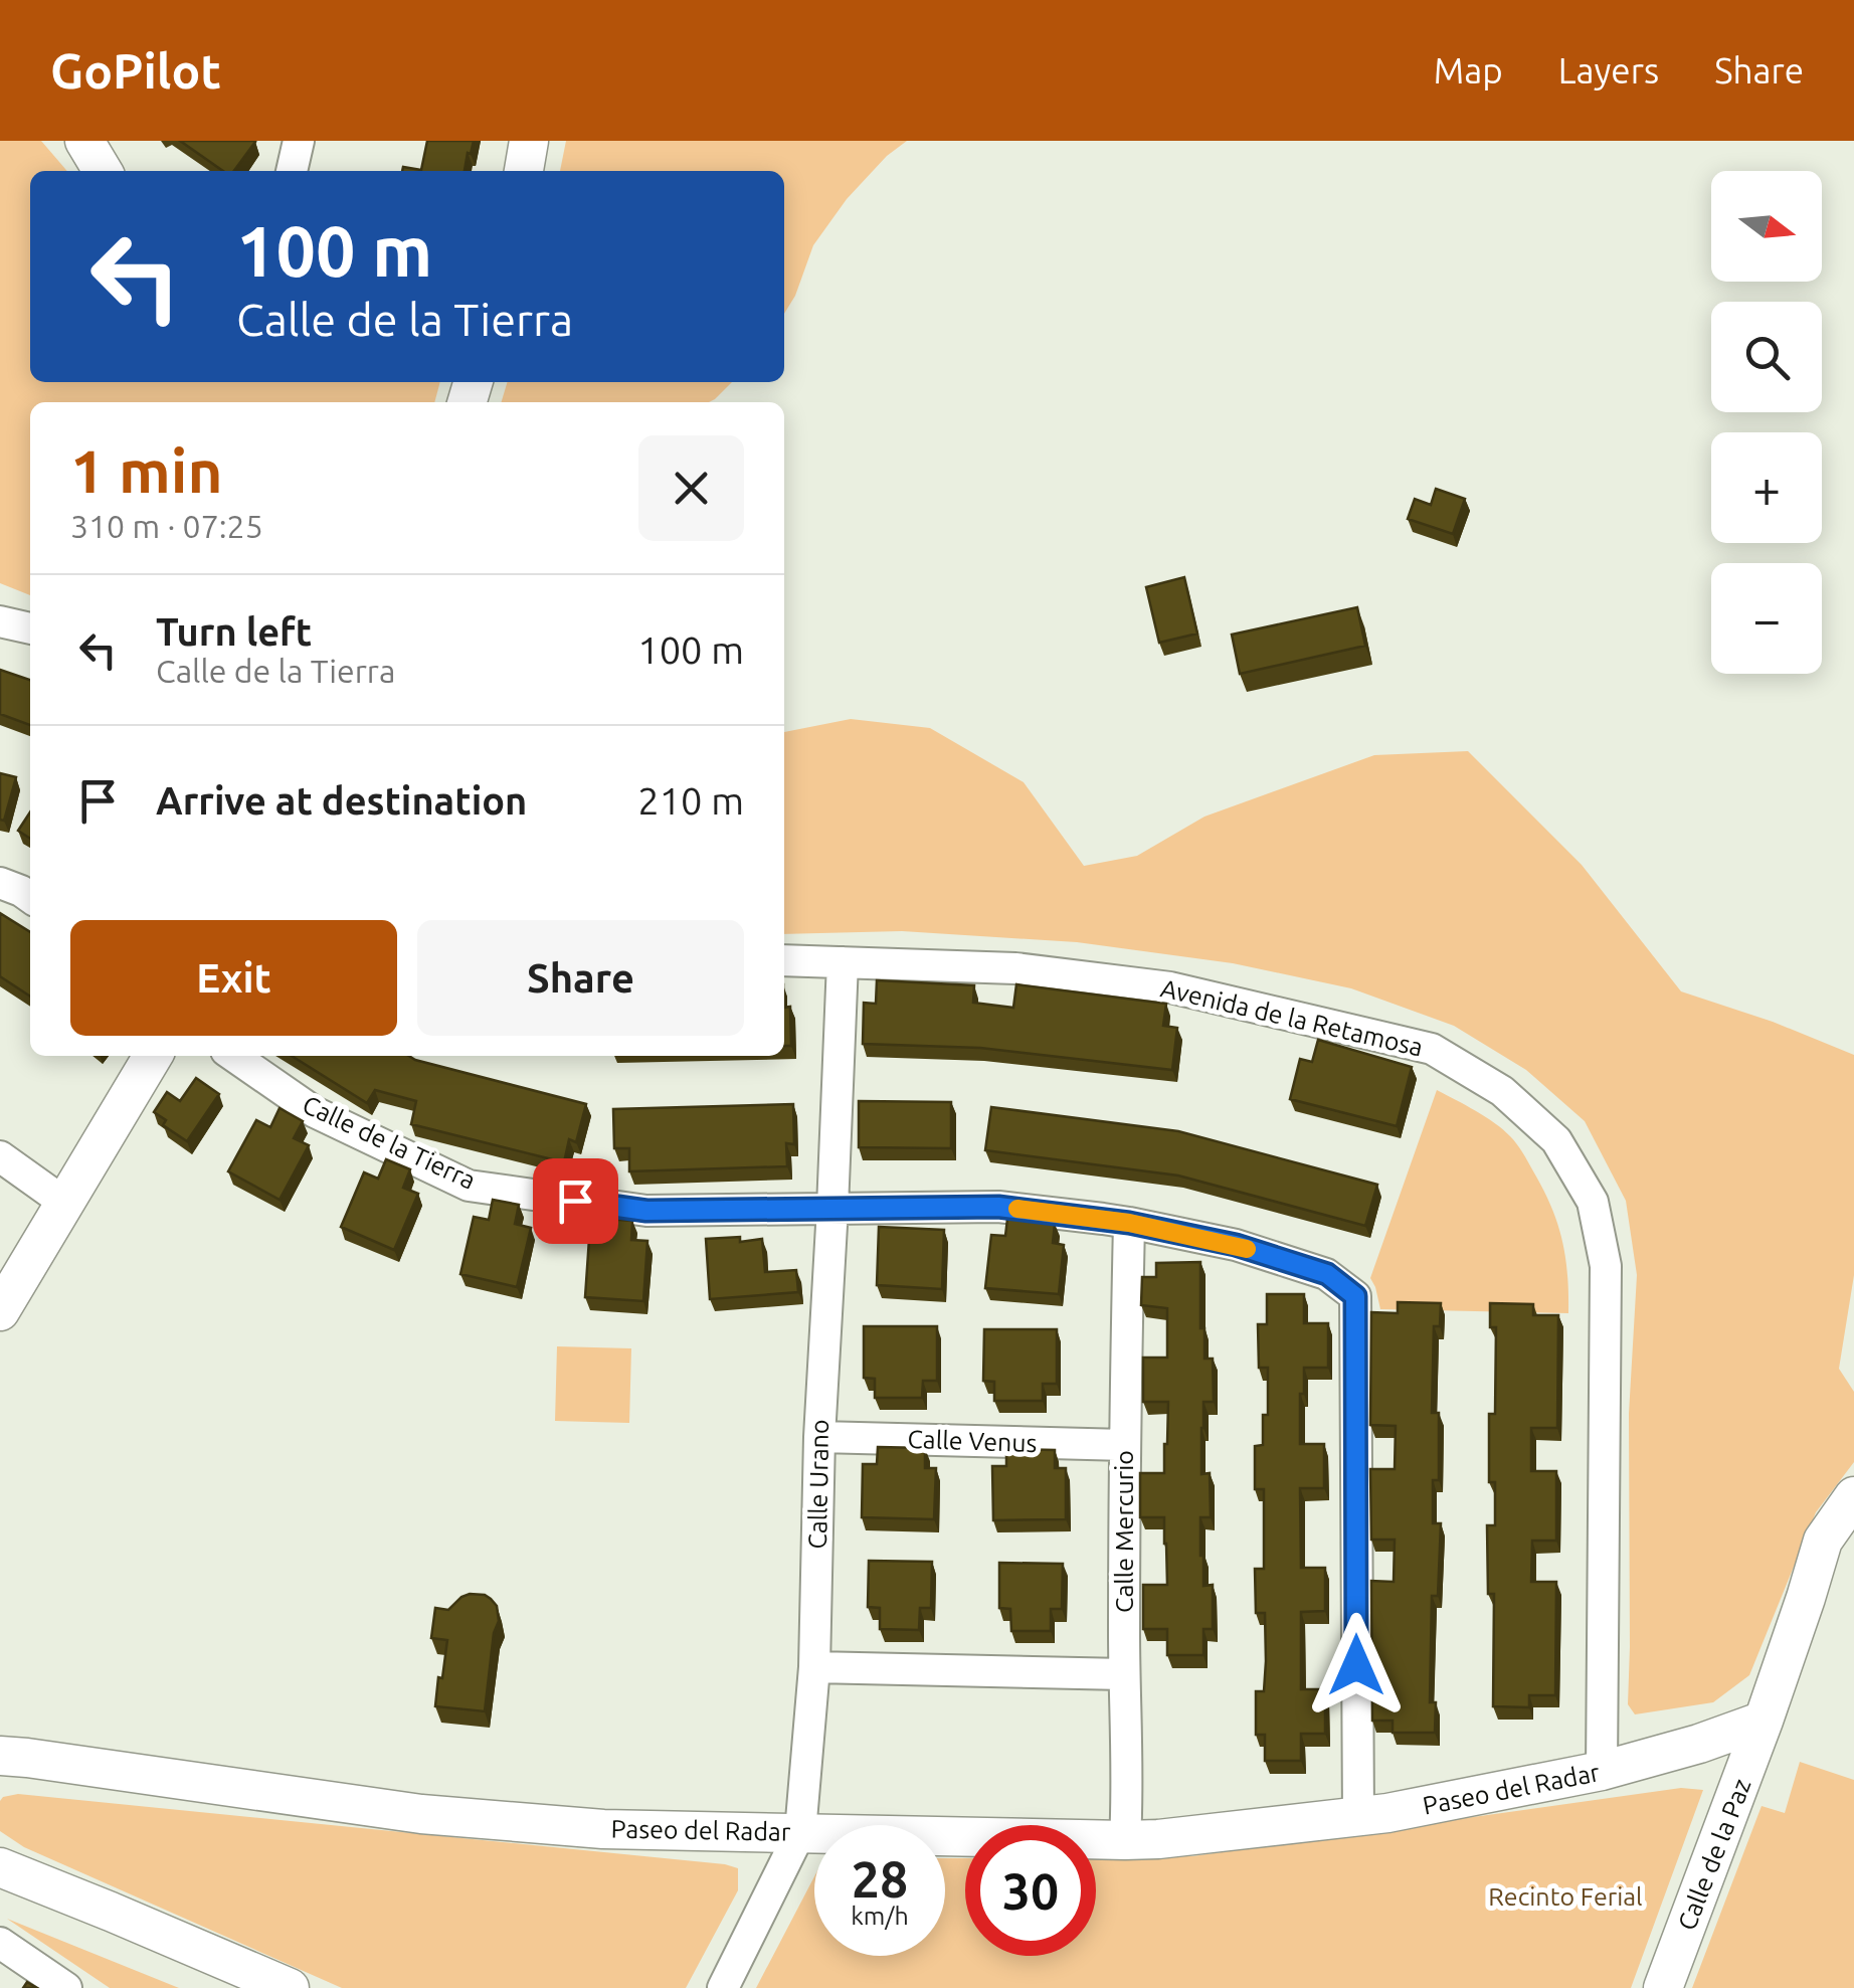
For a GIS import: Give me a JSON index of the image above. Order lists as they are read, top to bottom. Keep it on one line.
{"streets":{"street":["Avenida de la Retamosa","Calle de la Tierra","Calle Venus","Calle Urano","Calle Mercurio","Paseo del Radar","Calle de la Paz"]},"crossings":[["Avenida de la Retamosa","Calle Urano"],["Avenida de la Retamosa","Paseo del Radar"],["Calle de la Tierra","Calle Urano"],["Calle de la Tierra","Calle Mercurio"],["Calle de la Tierra","Paseo del Radar"],["Calle Venus","Calle Urano"],["Calle Venus","Calle Mercurio"],["Calle Urano","Paseo del Radar"],["Calle Mercurio","Paseo del Radar"],["Paseo del Radar","Calle de la Paz"]],"parks":["Recinto Ferial"],"north":"right","page":{"header":"GoPilot","nav":["Map","Layers","Share"],"map_buttons":["+","−"],"turn":["100 m","Calle de la Tierra"],"heading":["1 min","310 m · 07:25"],"list":[{"name":"Turn left","note":"Calle de la Tierra","value":"100 m"},{"name":"Arrive at destination","value":"210 m"}],"buttons":["Exit","Share"],"speed":"28 km/h","limit":"30"}}
